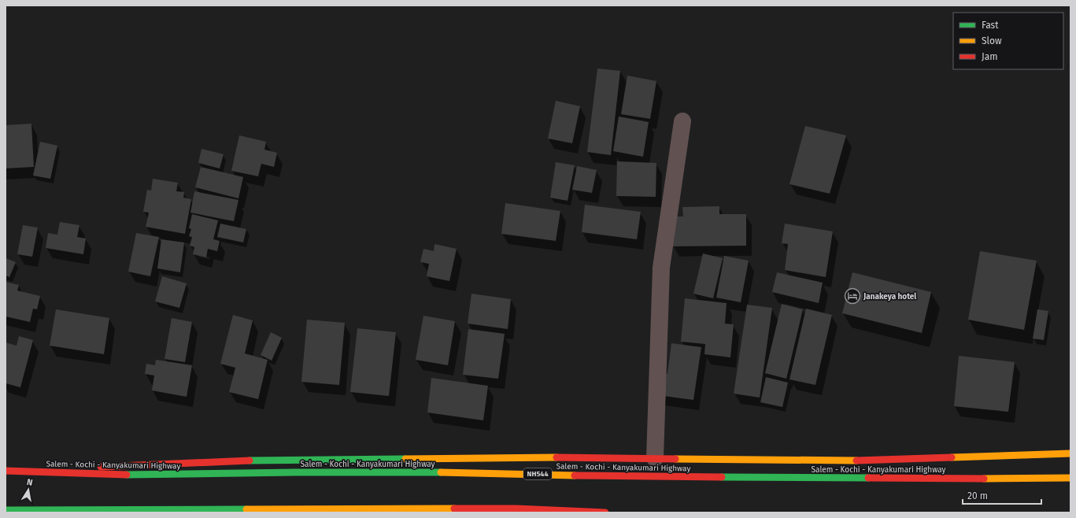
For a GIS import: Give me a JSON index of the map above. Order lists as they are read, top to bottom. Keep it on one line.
{"streets":{"main road":["Salem - Kochi - Kanyakumari Highway","NH544"]},"places":{"hotel":["Janakeya hotel"]},"legend":["Fast","Slow","Jam"],"scale_bar":"20 m","north":"top"}
